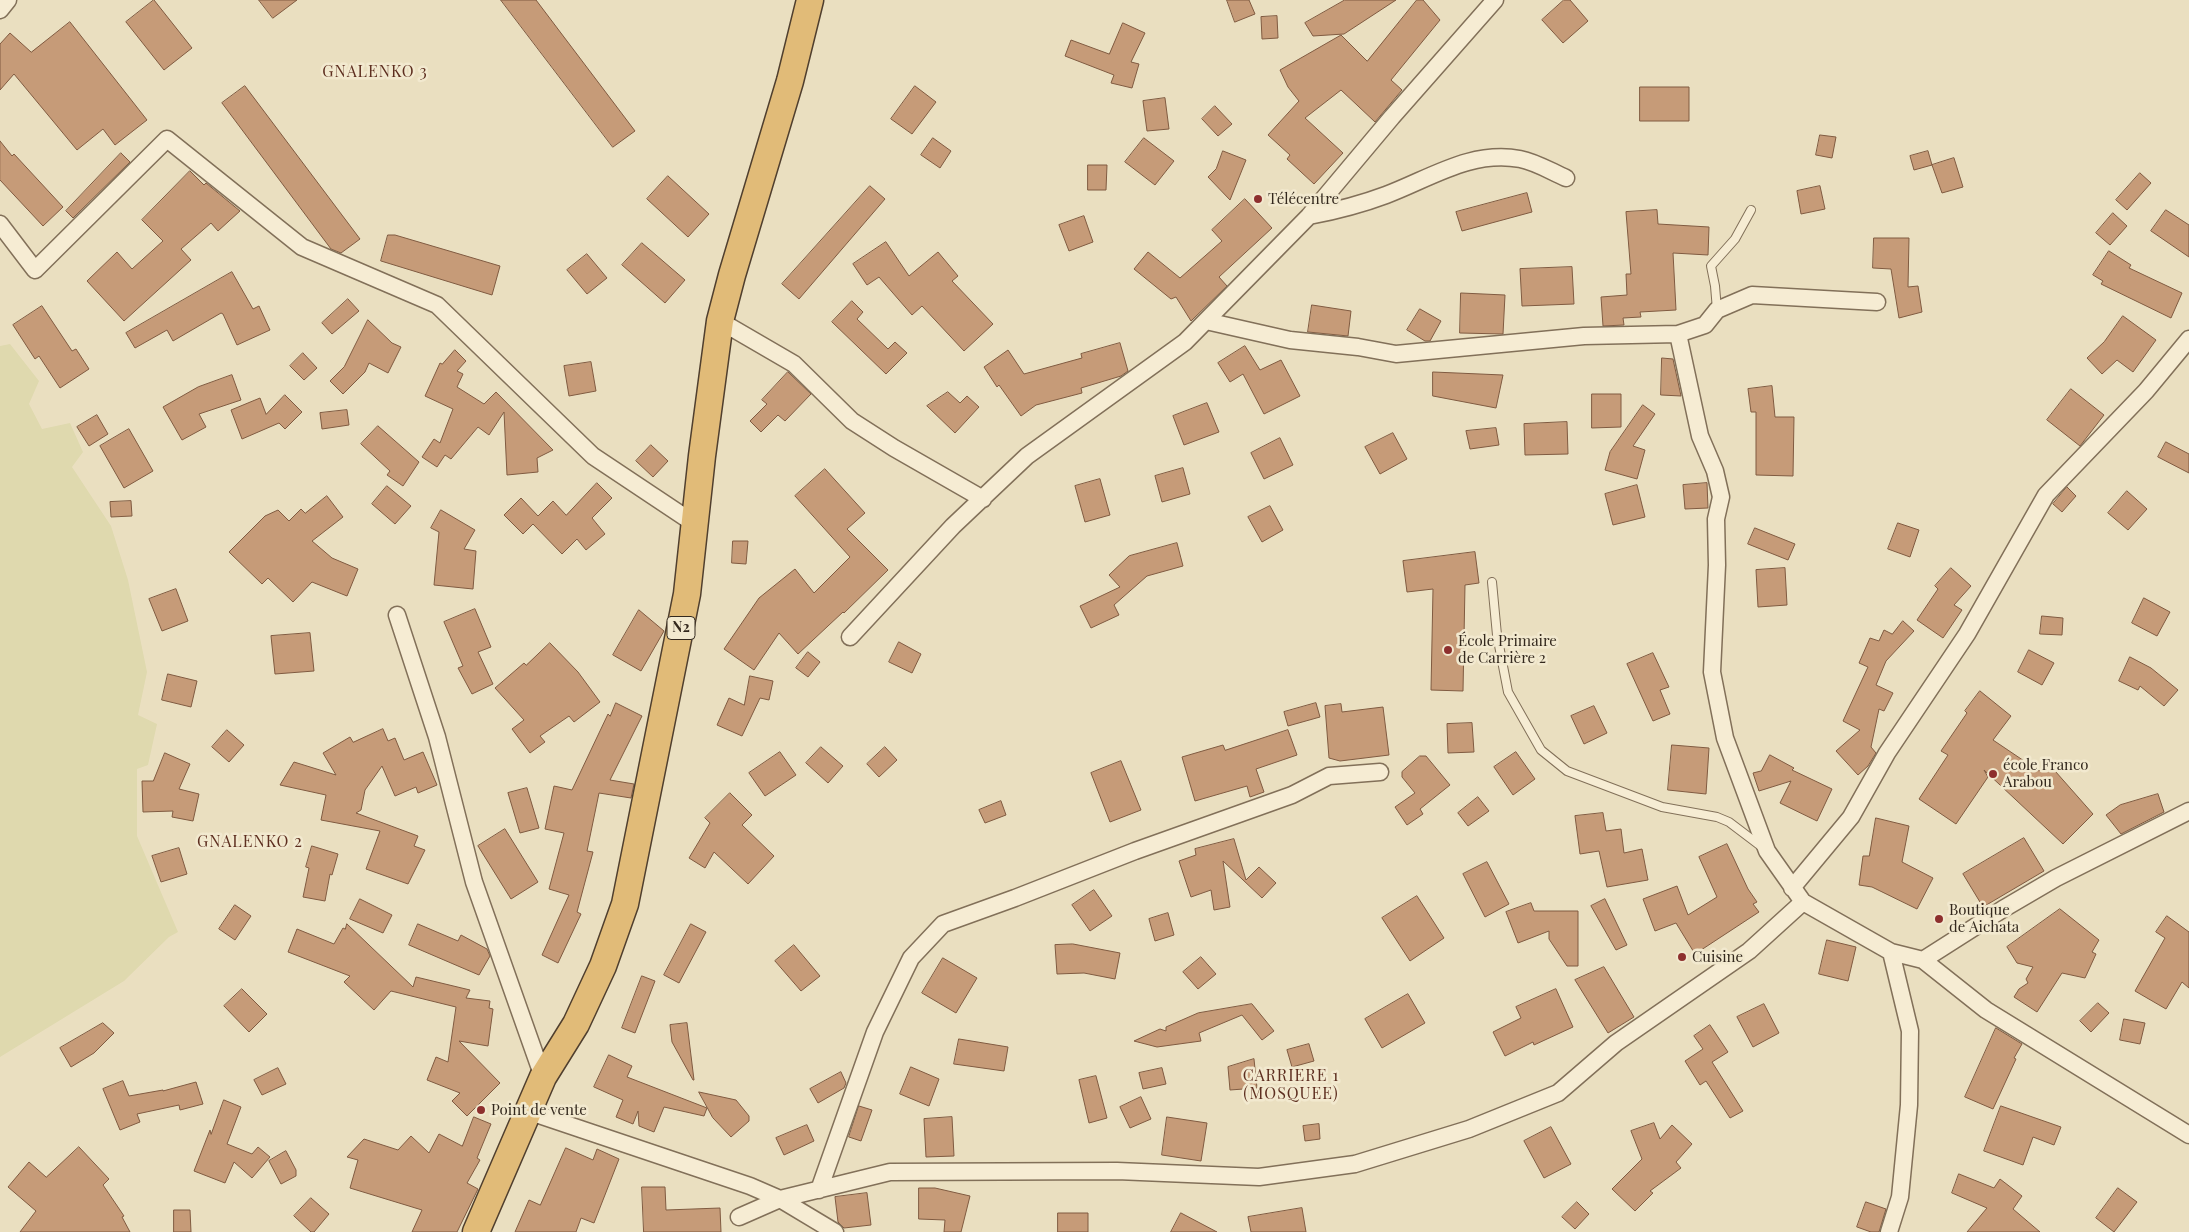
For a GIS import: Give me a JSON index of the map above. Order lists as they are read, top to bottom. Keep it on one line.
{"streets":{"highway":["N2"]},"districts":["GNALENKO 3","GNALENKO 2","CARRIERE 1 (MOSQUEE)"],"places":["Télécentre","École Primaire de Carrière 2","école Franco Arabou","Boutique de Aichata","Cuisine","Point de vente"]}
